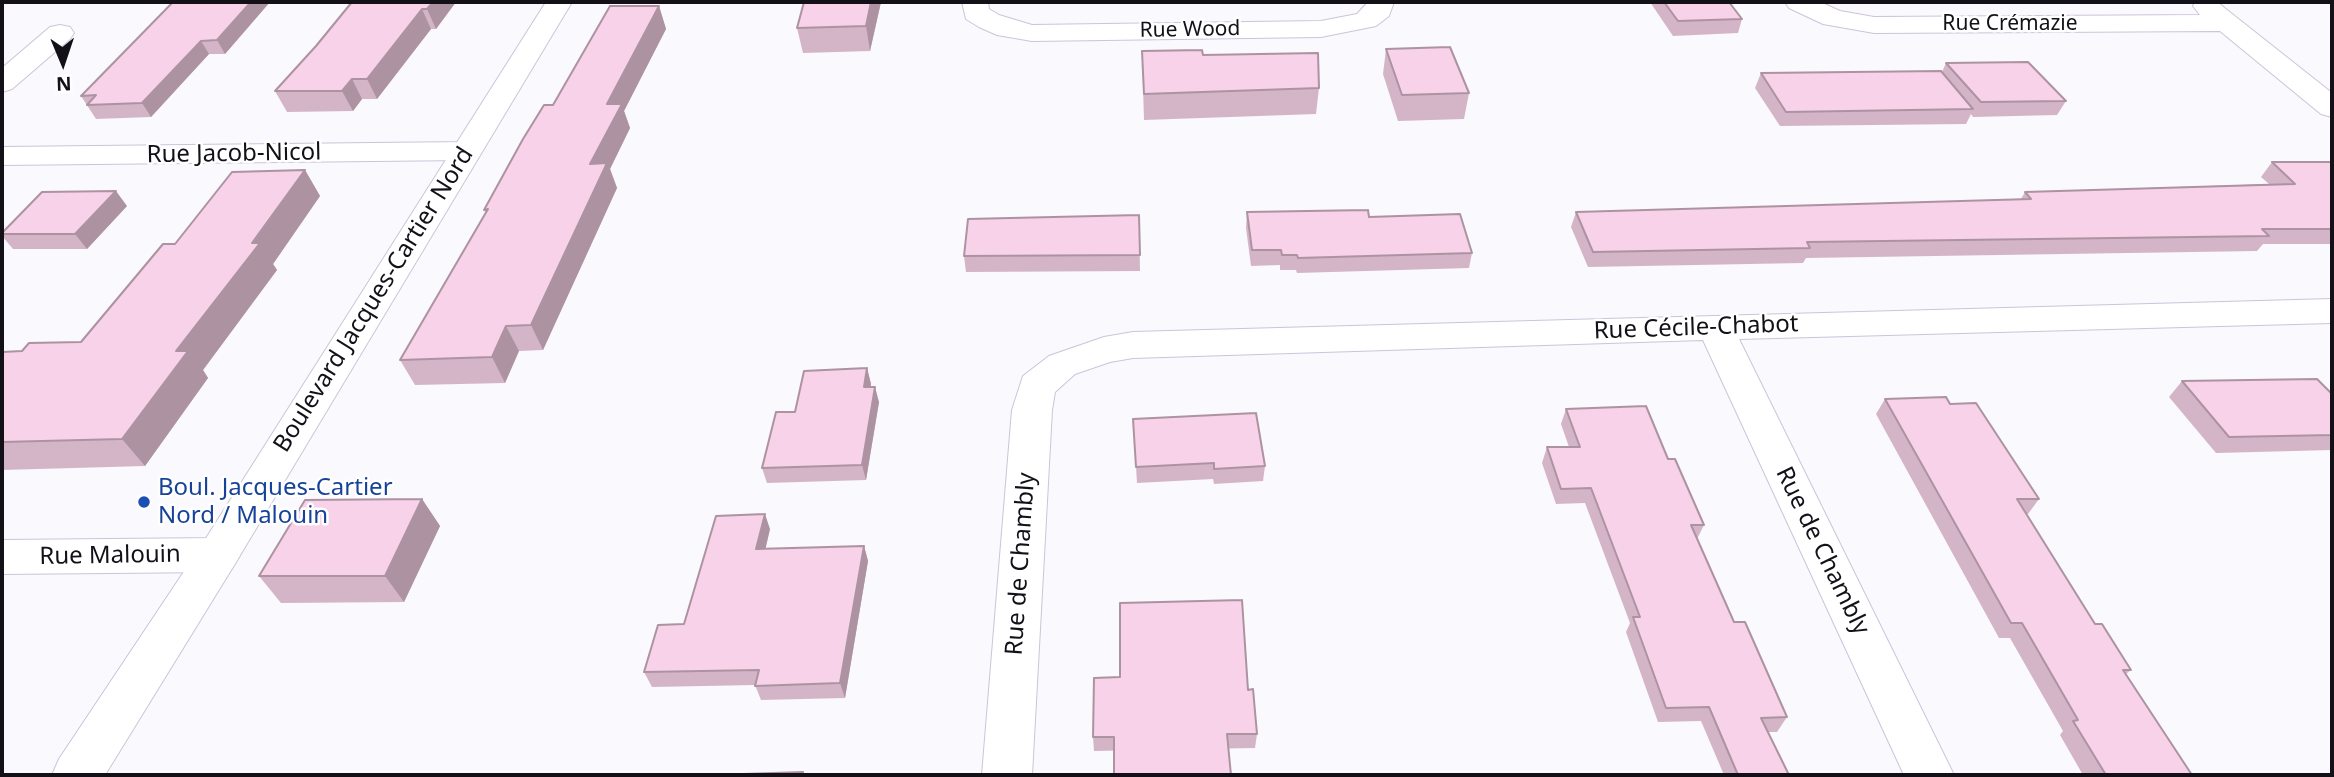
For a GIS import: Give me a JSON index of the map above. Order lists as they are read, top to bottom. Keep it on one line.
{"streets":{"street":["Rue Crémazie","Rue Wood","Rue Jacob-Nicol","Boulevard Jacques-Cartier Nord","Rue Cécile-Chabot","Rue de Chambly","Rue Malouin"]},"crossings":[["Rue Jacob-Nicol","Boulevard Jacques-Cartier Nord"],["Boulevard Jacques-Cartier Nord","Rue Malouin"],["Rue Cécile-Chabot","Rue de Chambly"]],"places":["Boul. Jacques-Cartier Nord / Malouin"],"north":"bottom"}
